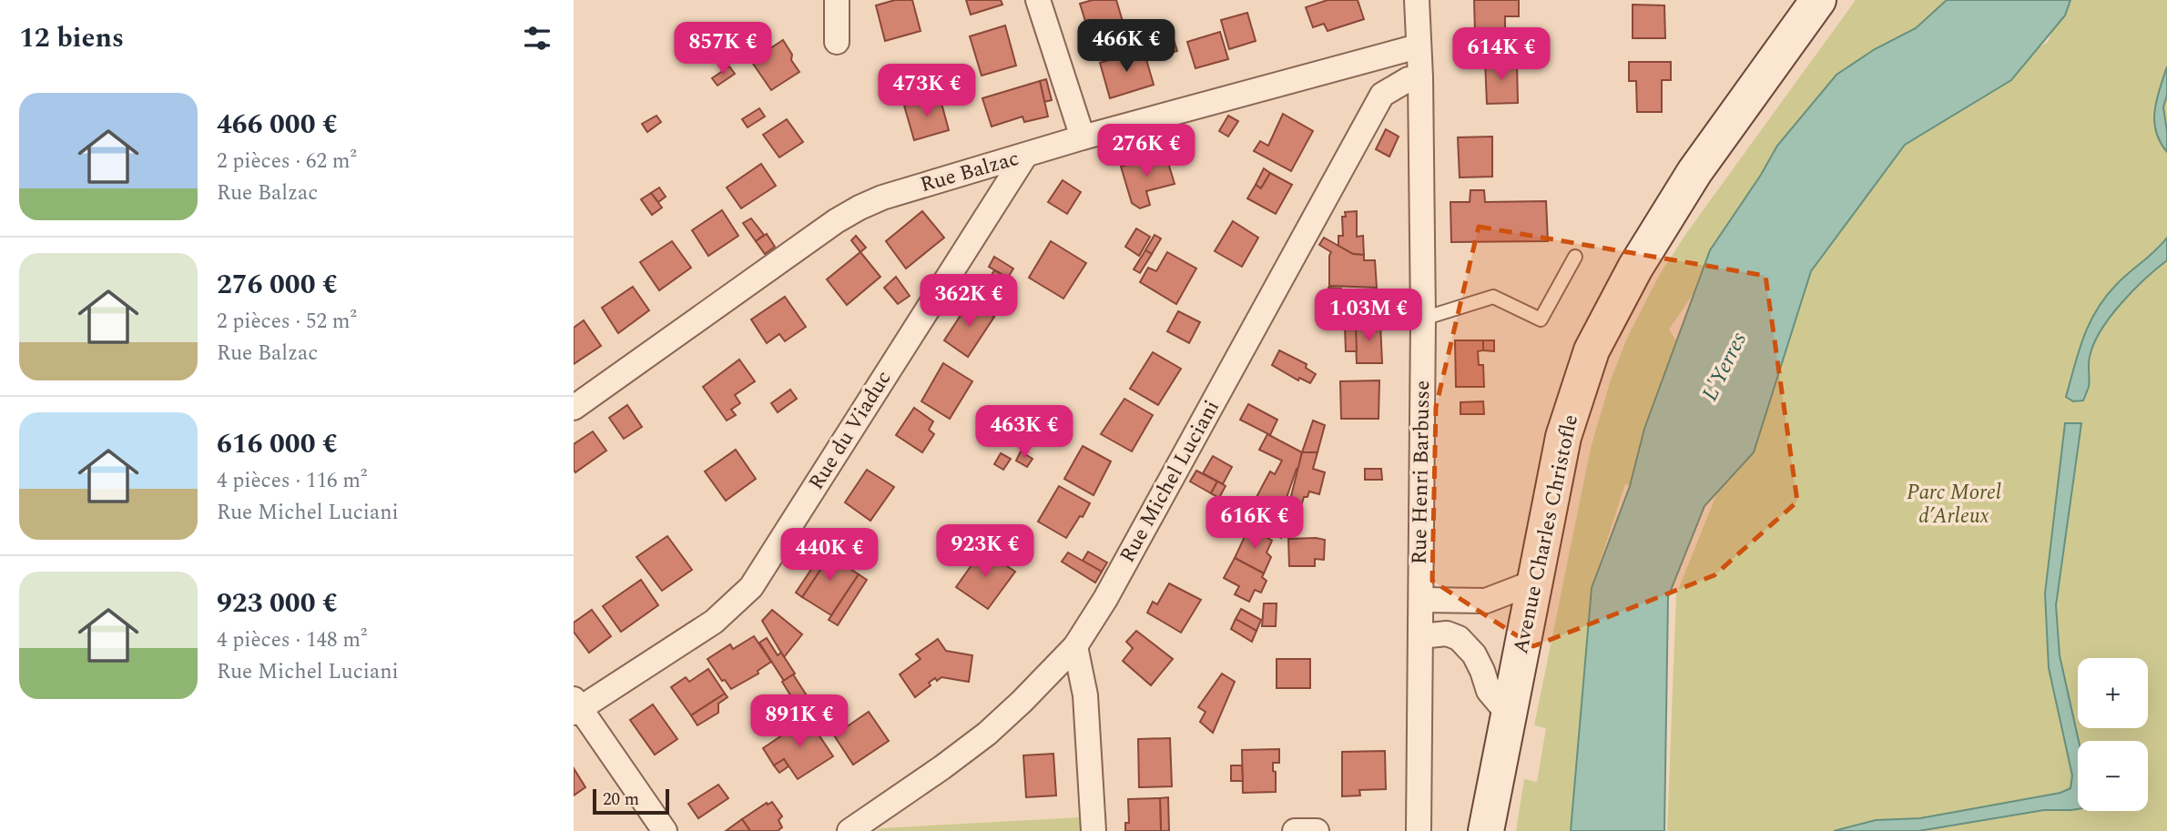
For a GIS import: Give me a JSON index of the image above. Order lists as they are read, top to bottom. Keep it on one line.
{"streets":{"main road":["Avenue Charles Christofle"],"street":["Rue Balzac","Rue du Viaduc","Rue Henri Barbusse","Rue Michel Luciani"]},"crossings":[["Rue Balzac","Rue du Viaduc"],["Rue Balzac","Rue Henri Barbusse"],["Rue Henri Barbusse","Rue Michel Luciani"]],"water":["L'Yerres"],"parks":["Parc Morel d’Arleux"],"scale_bar":"20 m","page":{"heading":"12 biens","price":["466K €","857K €","614K €","473K €","276K €","362K €","1.03M €","463K €","616K €","923K €","440K €","891K €"],"list":[{"name":"466 000 €","note":"2 pièces · 62 m² · Rue Balzac"},{"name":"276 000 €","note":"2 pièces · 52 m² · Rue Balzac"},{"name":"616 000 €","note":"4 pièces · 116 m² · Rue Michel Luciani"},{"name":"923 000 €","note":"4 pièces · 148 m² · Rue Michel Luciani"}],"map_buttons":["+","−"],"scale":"20 m"}}
